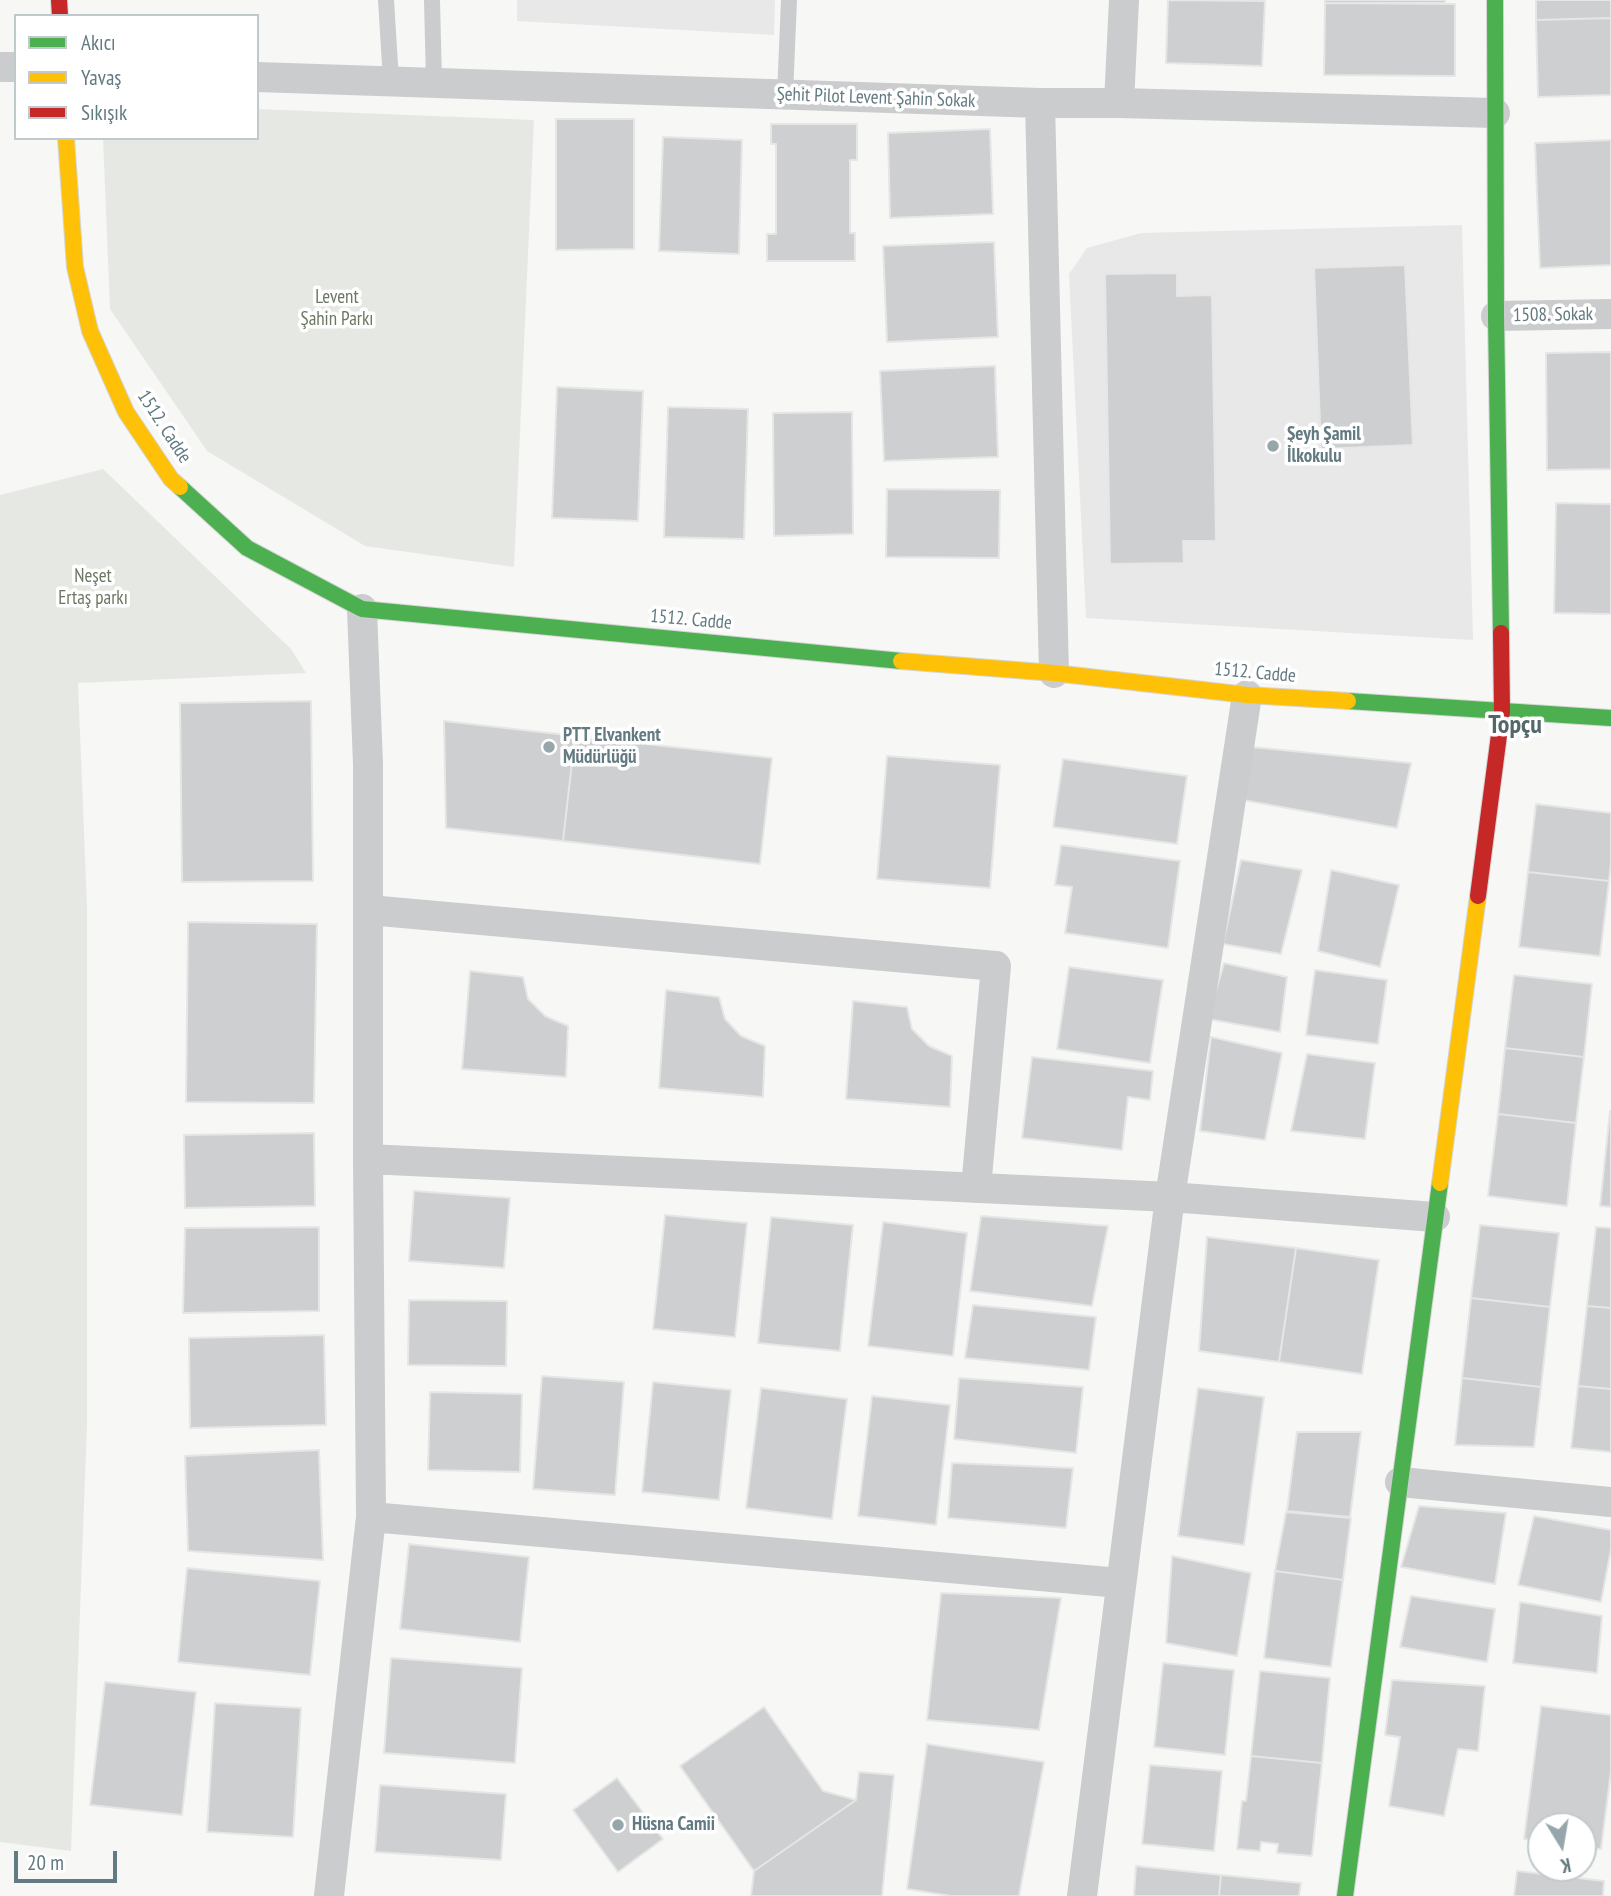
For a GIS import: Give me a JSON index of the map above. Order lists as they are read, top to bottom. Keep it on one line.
{"streets":{"street":["Şehit Pilot Levent Şahin Sokak","1508. Sokak","1512. Cadde"]},"districts":["Topçu"],"parks":["Levent Şahin Parkı","Neşet Ertaş parkı"],"places":["Şeyh Şamil İlkokulu","PTT Elvankent Müdürlüğü","Hüsna Camii"],"legend":["Akıcı","Yavaş","Sıkışık"],"scale_bar":"20 m","north":"bottom"}
